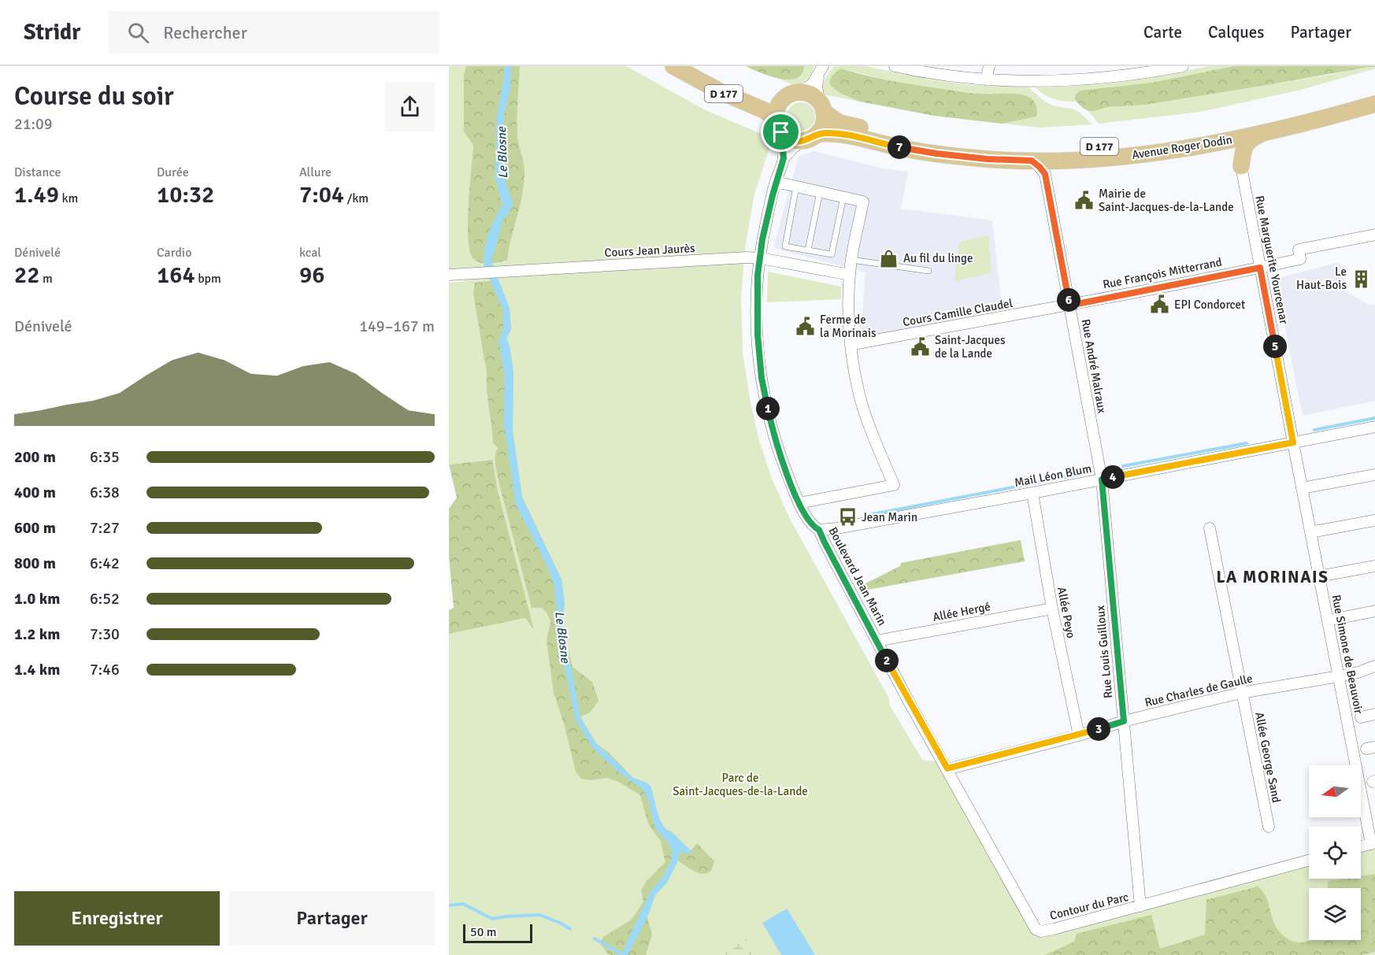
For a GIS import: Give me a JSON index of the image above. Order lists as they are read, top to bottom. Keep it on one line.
{"streets":{"main road":["D 177","Avenue Roger Dodin"],"street":["Cours Jean Jaurès","Rue Marguerite Yourcenar","Rue François Mitterrand","Cours Camille Claudel","Rue André Malraux","Mail Léon Blum","Boulevard Jean Marin","Allée Hergé","Allée Peyo","Rue Louis Guilloux","Rue Simone de Beauvoir","Rue Charles de Gaulle","Allée George Sand","Contour du Parc"]},"crossings":[["D 177","Avenue Roger Dodin"],["D 177","Boulevard Jean Marin"],["Avenue Roger Dodin","Rue André Malraux"],["Avenue Roger Dodin","Boulevard Jean Marin"],["Cours Jean Jaurès","Boulevard Jean Marin"],["Rue Marguerite Yourcenar","Rue François Mitterrand"],["Rue Marguerite Yourcenar","Mail Léon Blum"],["Rue Marguerite Yourcenar","Rue Simone de Beauvoir"],["Rue François Mitterrand","Cours Camille Claudel"],["Rue François Mitterrand","Rue André Malraux"],["Cours Camille Claudel","Rue André Malraux"],["Rue André Malraux","Mail Léon Blum"],["Rue André Malraux","Rue Louis Guilloux"],["Mail Léon Blum","Boulevard Jean Marin"],["Mail Léon Blum","Allée Peyo"],["Mail Léon Blum","Rue Louis Guilloux"],["Mail Léon Blum","Rue Simone de Beauvoir"],["Boulevard Jean Marin","Allée Hergé"],["Boulevard Jean Marin","Rue Charles de Gaulle"],["Boulevard Jean Marin","Contour du Parc"],["Allée Hergé","Allée Peyo"],["Allée Peyo","Rue Charles de Gaulle"],["Rue Louis Guilloux","Rue Charles de Gaulle"],["Rue Louis Guilloux","Contour du Parc"],["Rue Simone de Beauvoir","Rue Charles de Gaulle"],["Rue Charles de Gaulle","Allée George Sand"],["Rue Charles de Gaulle","Contour du Parc"]],"districts":["LA MORINAIS"],"water":["Le Blosne"],"parks":["Parc de Saint-Jacques-de-la-Lande"],"places":{"public building":["Mairie de Saint-Jacques-de-la-Lande","EPI Condorcet","Ferme de la Morinais","Saint-Jacques de la Lande"],"shop":["Au fil du linge"],"building":["Le Haut-Bois"],"bus stop":["Jean Marin"]},"scale_bar":"50 m","north":"left","page":{"header":"Stridr","search":"Rechercher","nav":["Carte","Calques","Partager"],"heading":["Course du soir","21:09"],"pins":["7","6","5","1","4","2","3"],"stats":[["Distance","1.49 km"],["Durée","10:32"],["Allure","7:04 /km"],["Dénivelé","22 m"],["Cardio","164 bpm"],["kcal","96"]],"chart":["Dénivelé","149–167 m"],"list":[{"name":"200 m","note":"6:35"},{"name":"400 m","note":"6:38"},{"name":"600 m","note":"7:27"},{"name":"800 m","note":"6:42"},{"name":"1.0 km","note":"6:52"},{"name":"1.2 km","note":"7:30"},{"name":"1.4 km","note":"7:46"}],"buttons":["Enregistrer","Partager"],"scale":"50 m"}}
